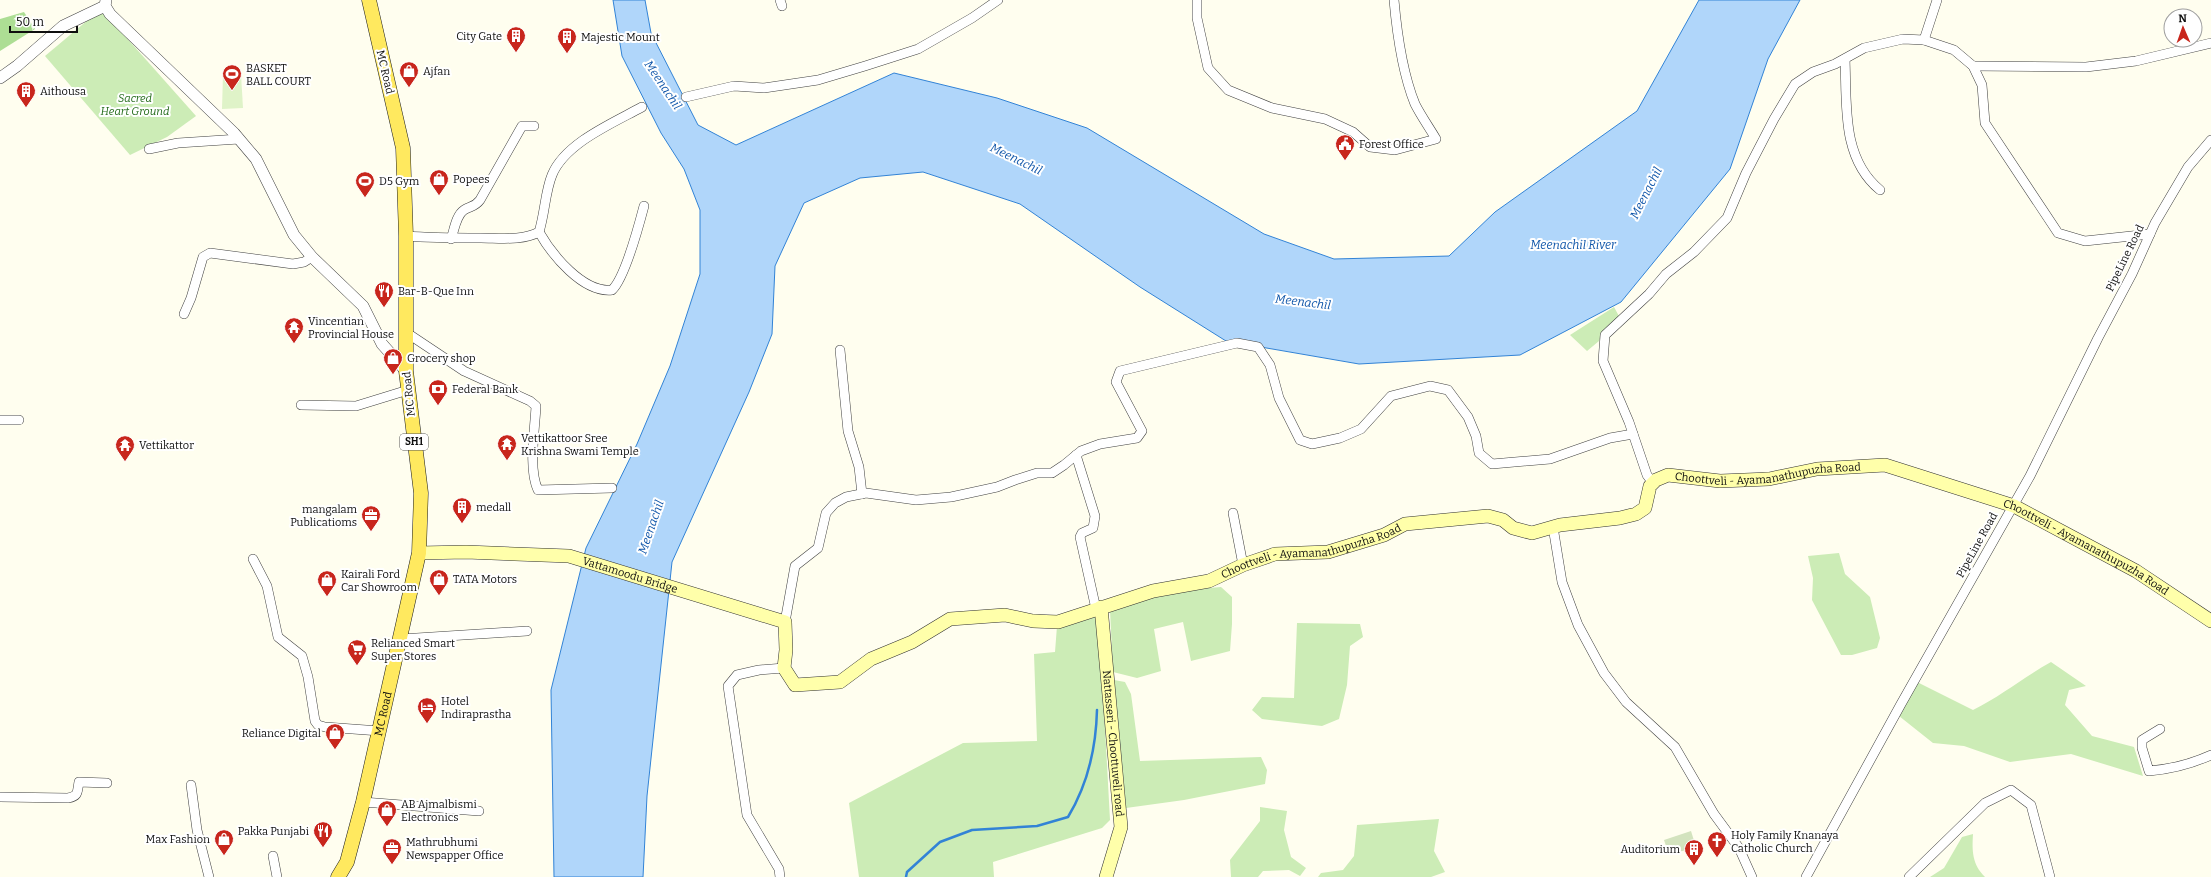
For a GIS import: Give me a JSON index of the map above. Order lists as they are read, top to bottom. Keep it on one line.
{"streets":{"main road":["MC Road","SH1","Choottveli - Ayamanathupuzha Road","Vattamoodu Bridge","Nattasseri - Choottuveli road"],"street":["PipeLine Road"]},"crossings":[["MC Road","Vattamoodu Bridge"],["PipeLine Road","Choottveli - Ayamanathupuzha Road"],["Choottveli - Ayamanathupuzha Road","Nattasseri - Choottuveli road"]],"water":["Meenachil","Meenachil River"],"parks":["Sacred Heart Ground"],"places":{"building":["City Gate","Majestic Mount","Aithousa","medall","Auditorium"],"shop":["Ajfan","Popees","Grocery shop","TATA Motors","Kairali Ford Car Showroom","Reliance Digital","AB Ajmalbismi Electronics","Max Fashion"],"sports":["BASKET BALL COURT","D5 Gym"],"public building":["Forest Office"],"restaurant":["Bar-B-Que Inn","Pakka Punjabi"],"temple":["Vincentian Provincial House","Vettikattoor Sree Krishna Swami Temple","Vettikattor"],"bank":["Federal Bank"],"office":["mangalam Publicatioms","Mathrubhumi Newspapper Office"],"supermarket":["Relianced Smart Super Stores"],"hotel":["Hotel Indiraprastha"],"church":["Holy Family Knanaya Catholic Church"]},"scale_bar":"50 m","north":"top"}
